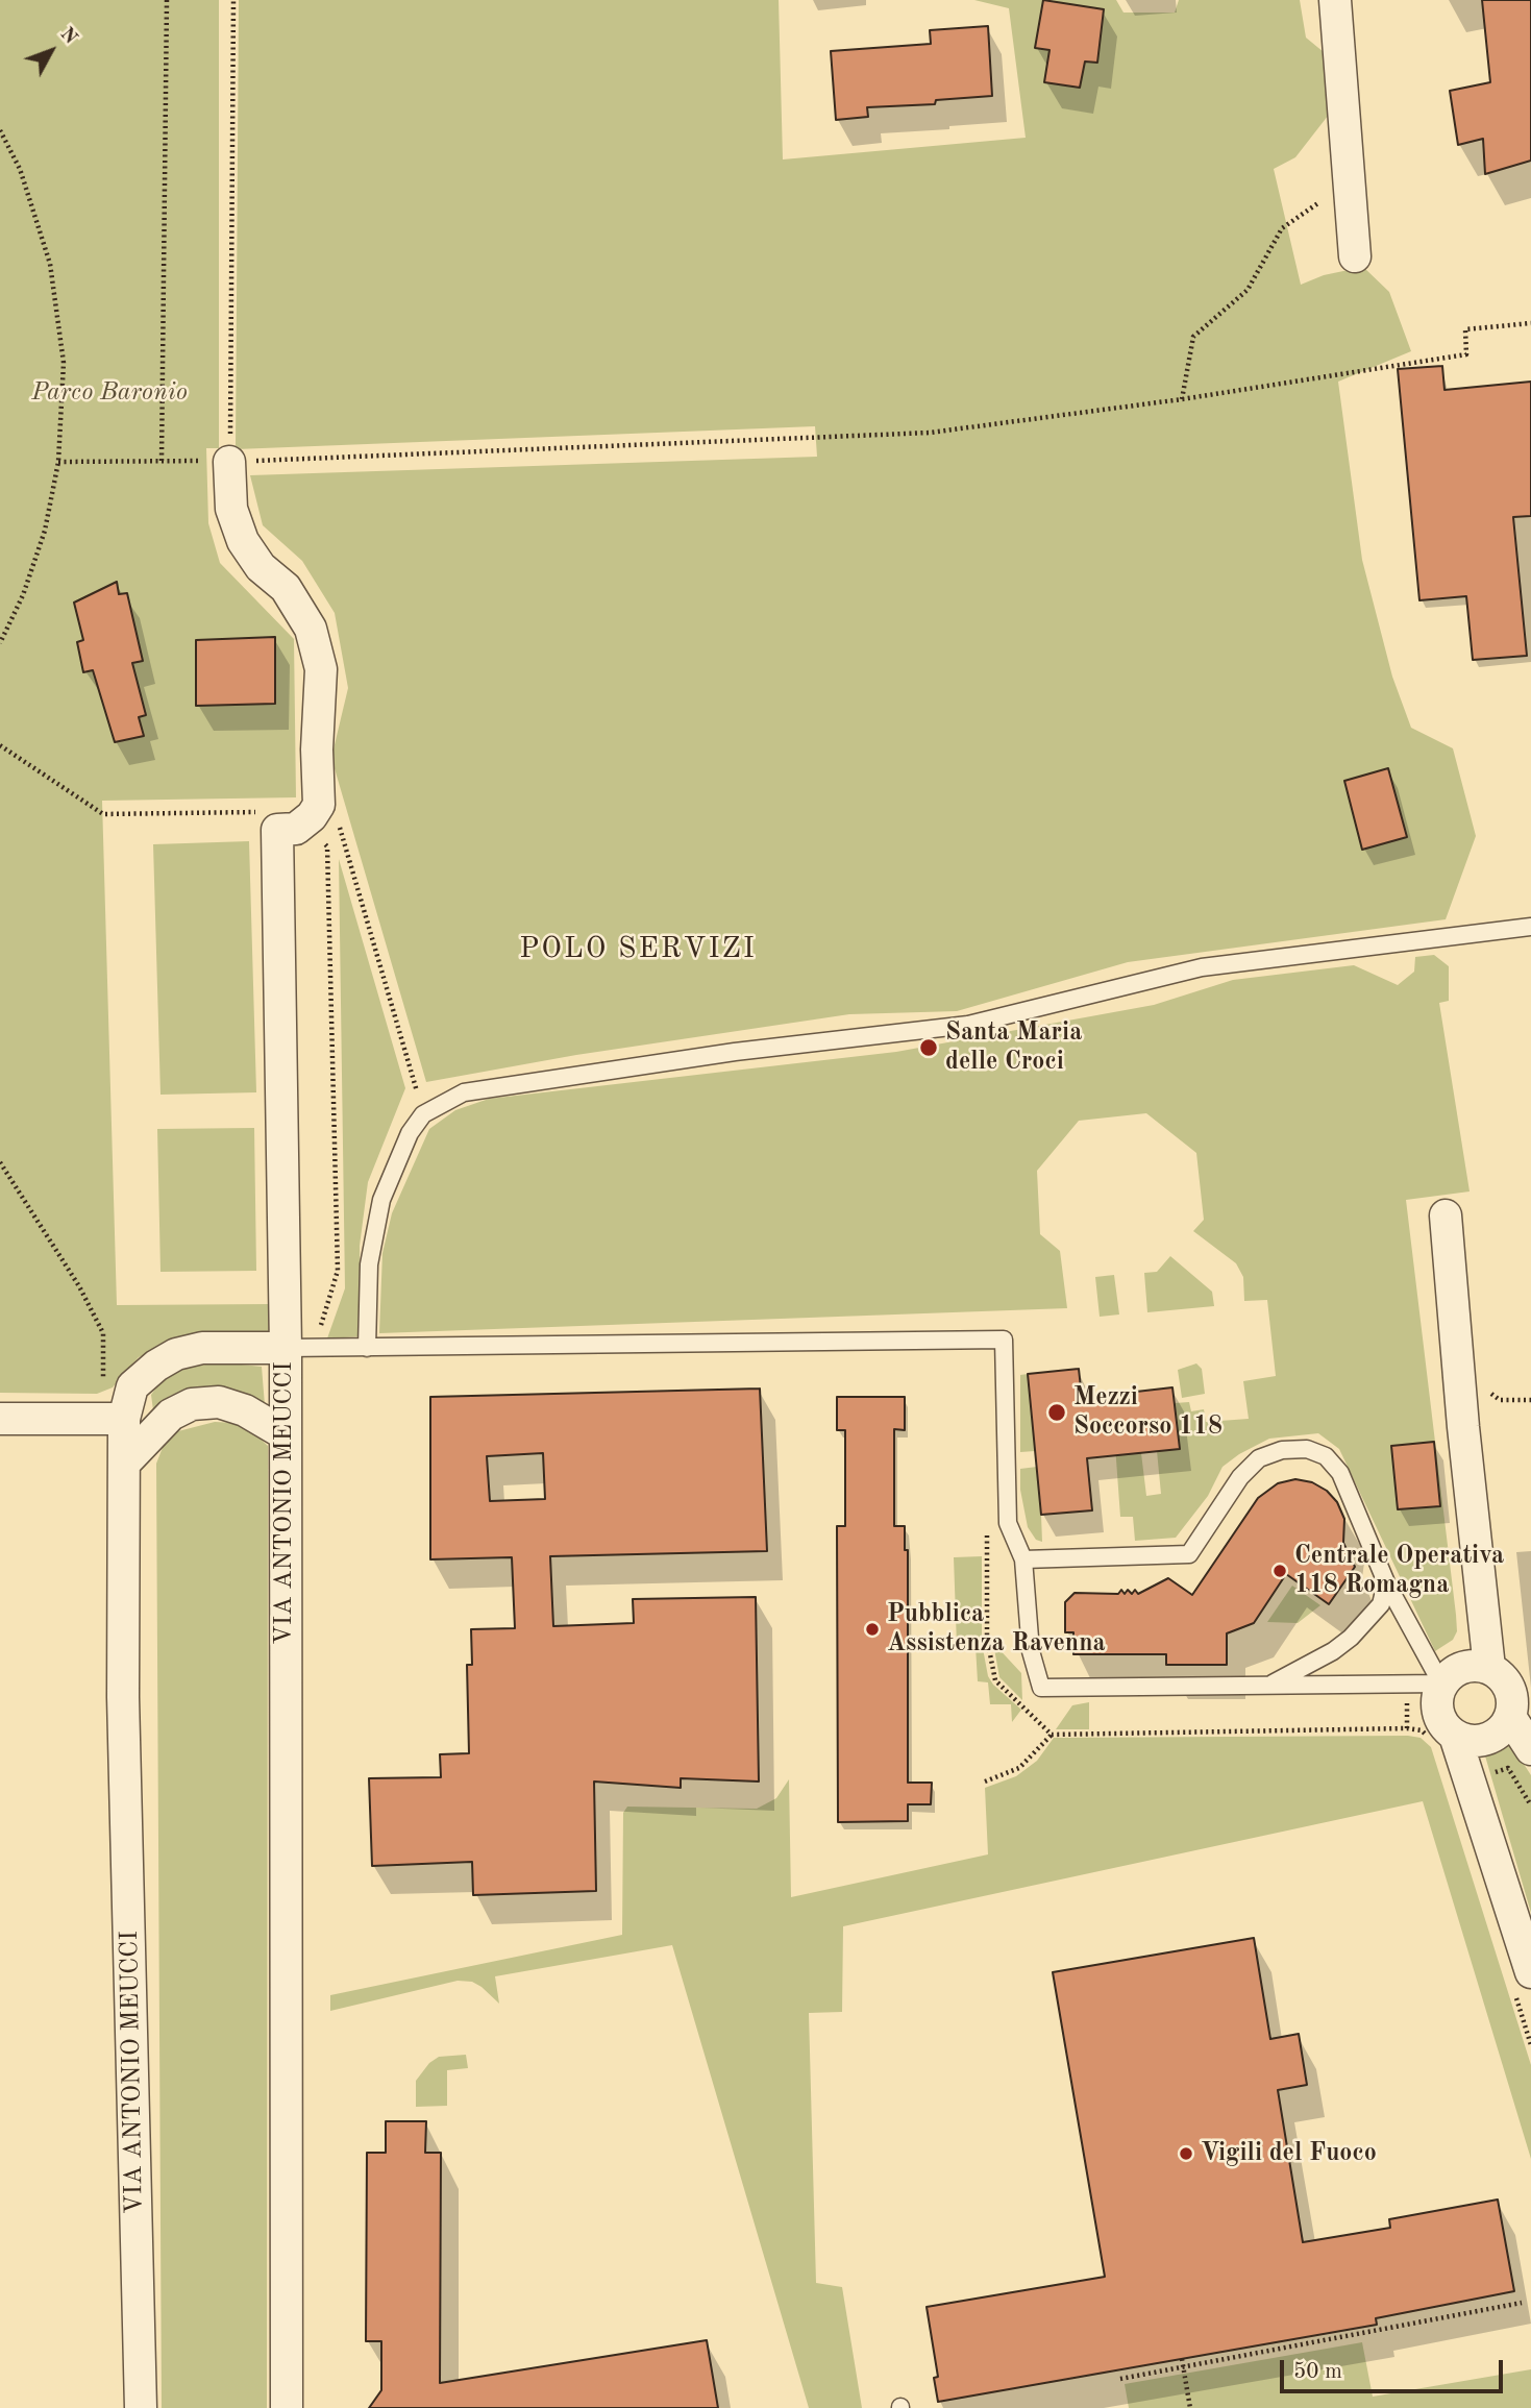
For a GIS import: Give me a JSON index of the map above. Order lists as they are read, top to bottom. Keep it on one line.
{"streets":{"street":["VIA ANTONIO MEUCCI"]},"districts":["POLO SERVIZI"],"parks":["Parco Baronio"],"places":["Santa Maria delle Croci","Mezzi Soccorso 118","Centrale Operativa 118 Romagna","Pubblica Assistenza Ravenna","Vigili del Fuoco"],"scale_bar":"50 m","north":"top right"}
